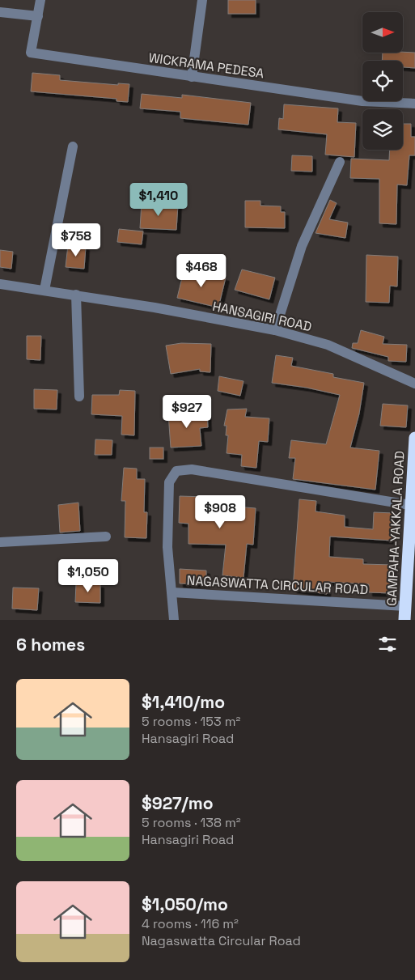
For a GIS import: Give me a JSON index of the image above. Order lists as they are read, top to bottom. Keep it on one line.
{"streets":{"highway":["GAMPAHA-YAKKALA ROAD"],"street":["WICKRAMA PEDESA","HANSAGIRI ROAD","NAGASWATTA CIRCULAR ROAD"]},"crossings":[["GAMPAHA-YAKKALA ROAD","NAGASWATTA CIRCULAR ROAD"]],"north":"right","page":{"price":["$1,410","$758","$468","$927","$908","$1,050"],"heading":"6 homes","list":[{"name":"$1,410/mo","note":"5 rooms · 153 m² · Hansagiri Road"},{"name":"$927/mo","note":"5 rooms · 138 m² · Hansagiri Road"},{"name":"$1,050/mo","note":"4 rooms · 116 m² · Nagaswatta Circular Road"}]}}
